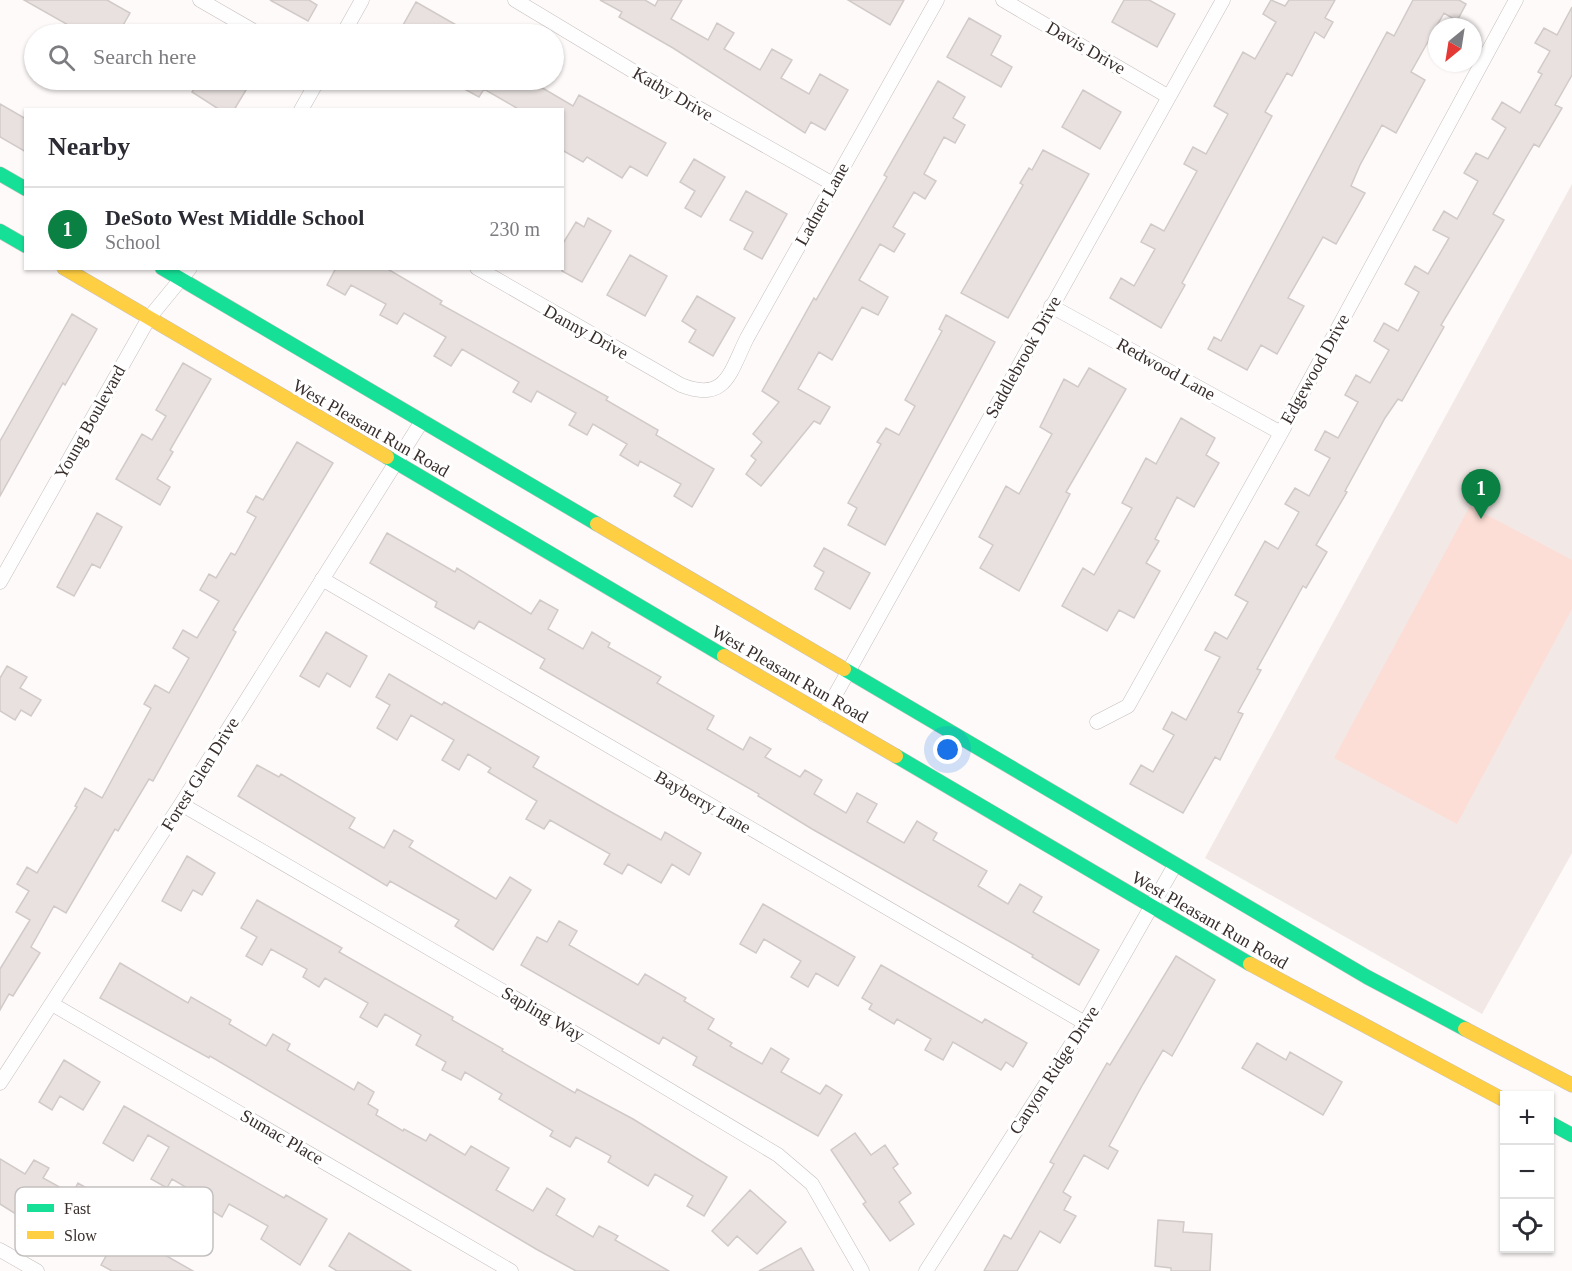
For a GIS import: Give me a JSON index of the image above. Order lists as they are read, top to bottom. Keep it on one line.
{"streets":{"main road":["West Pleasant Run Road"],"street":["Davis Drive","Kathy Drive","Ladner Lane","Danny Drive","Saddlebrook Drive","Redwood Lane","Edgewood Drive","Young Boulevard","Forest Glen Drive","Bayberry Lane","Sapling Way","Canyon Ridge Drive","Sumac Place"]},"crossings":[["Davis Drive","Saddlebrook Drive"],["Kathy Drive","Ladner Lane"],["Ladner Lane","Danny Drive"],["Saddlebrook Drive","Redwood Lane"],["Saddlebrook Drive","West Pleasant Run Road"],["Redwood Lane","Edgewood Drive"],["Young Boulevard","West Pleasant Run Road"],["West Pleasant Run Road","Forest Glen Drive"],["West Pleasant Run Road","Canyon Ridge Drive"],["Forest Glen Drive","Bayberry Lane"],["Forest Glen Drive","Sapling Way"],["Forest Glen Drive","Sumac Place"],["Bayberry Lane","Canyon Ridge Drive"]],"legend":["Fast","Slow"],"north":"bottom left","page":{"search":"Search here","heading":"Nearby","list":[{"mark":"1","name":"DeSoto West Middle School","note":"School","value":"230 m"}],"pins":"1","map_buttons":["+","−"]}}
